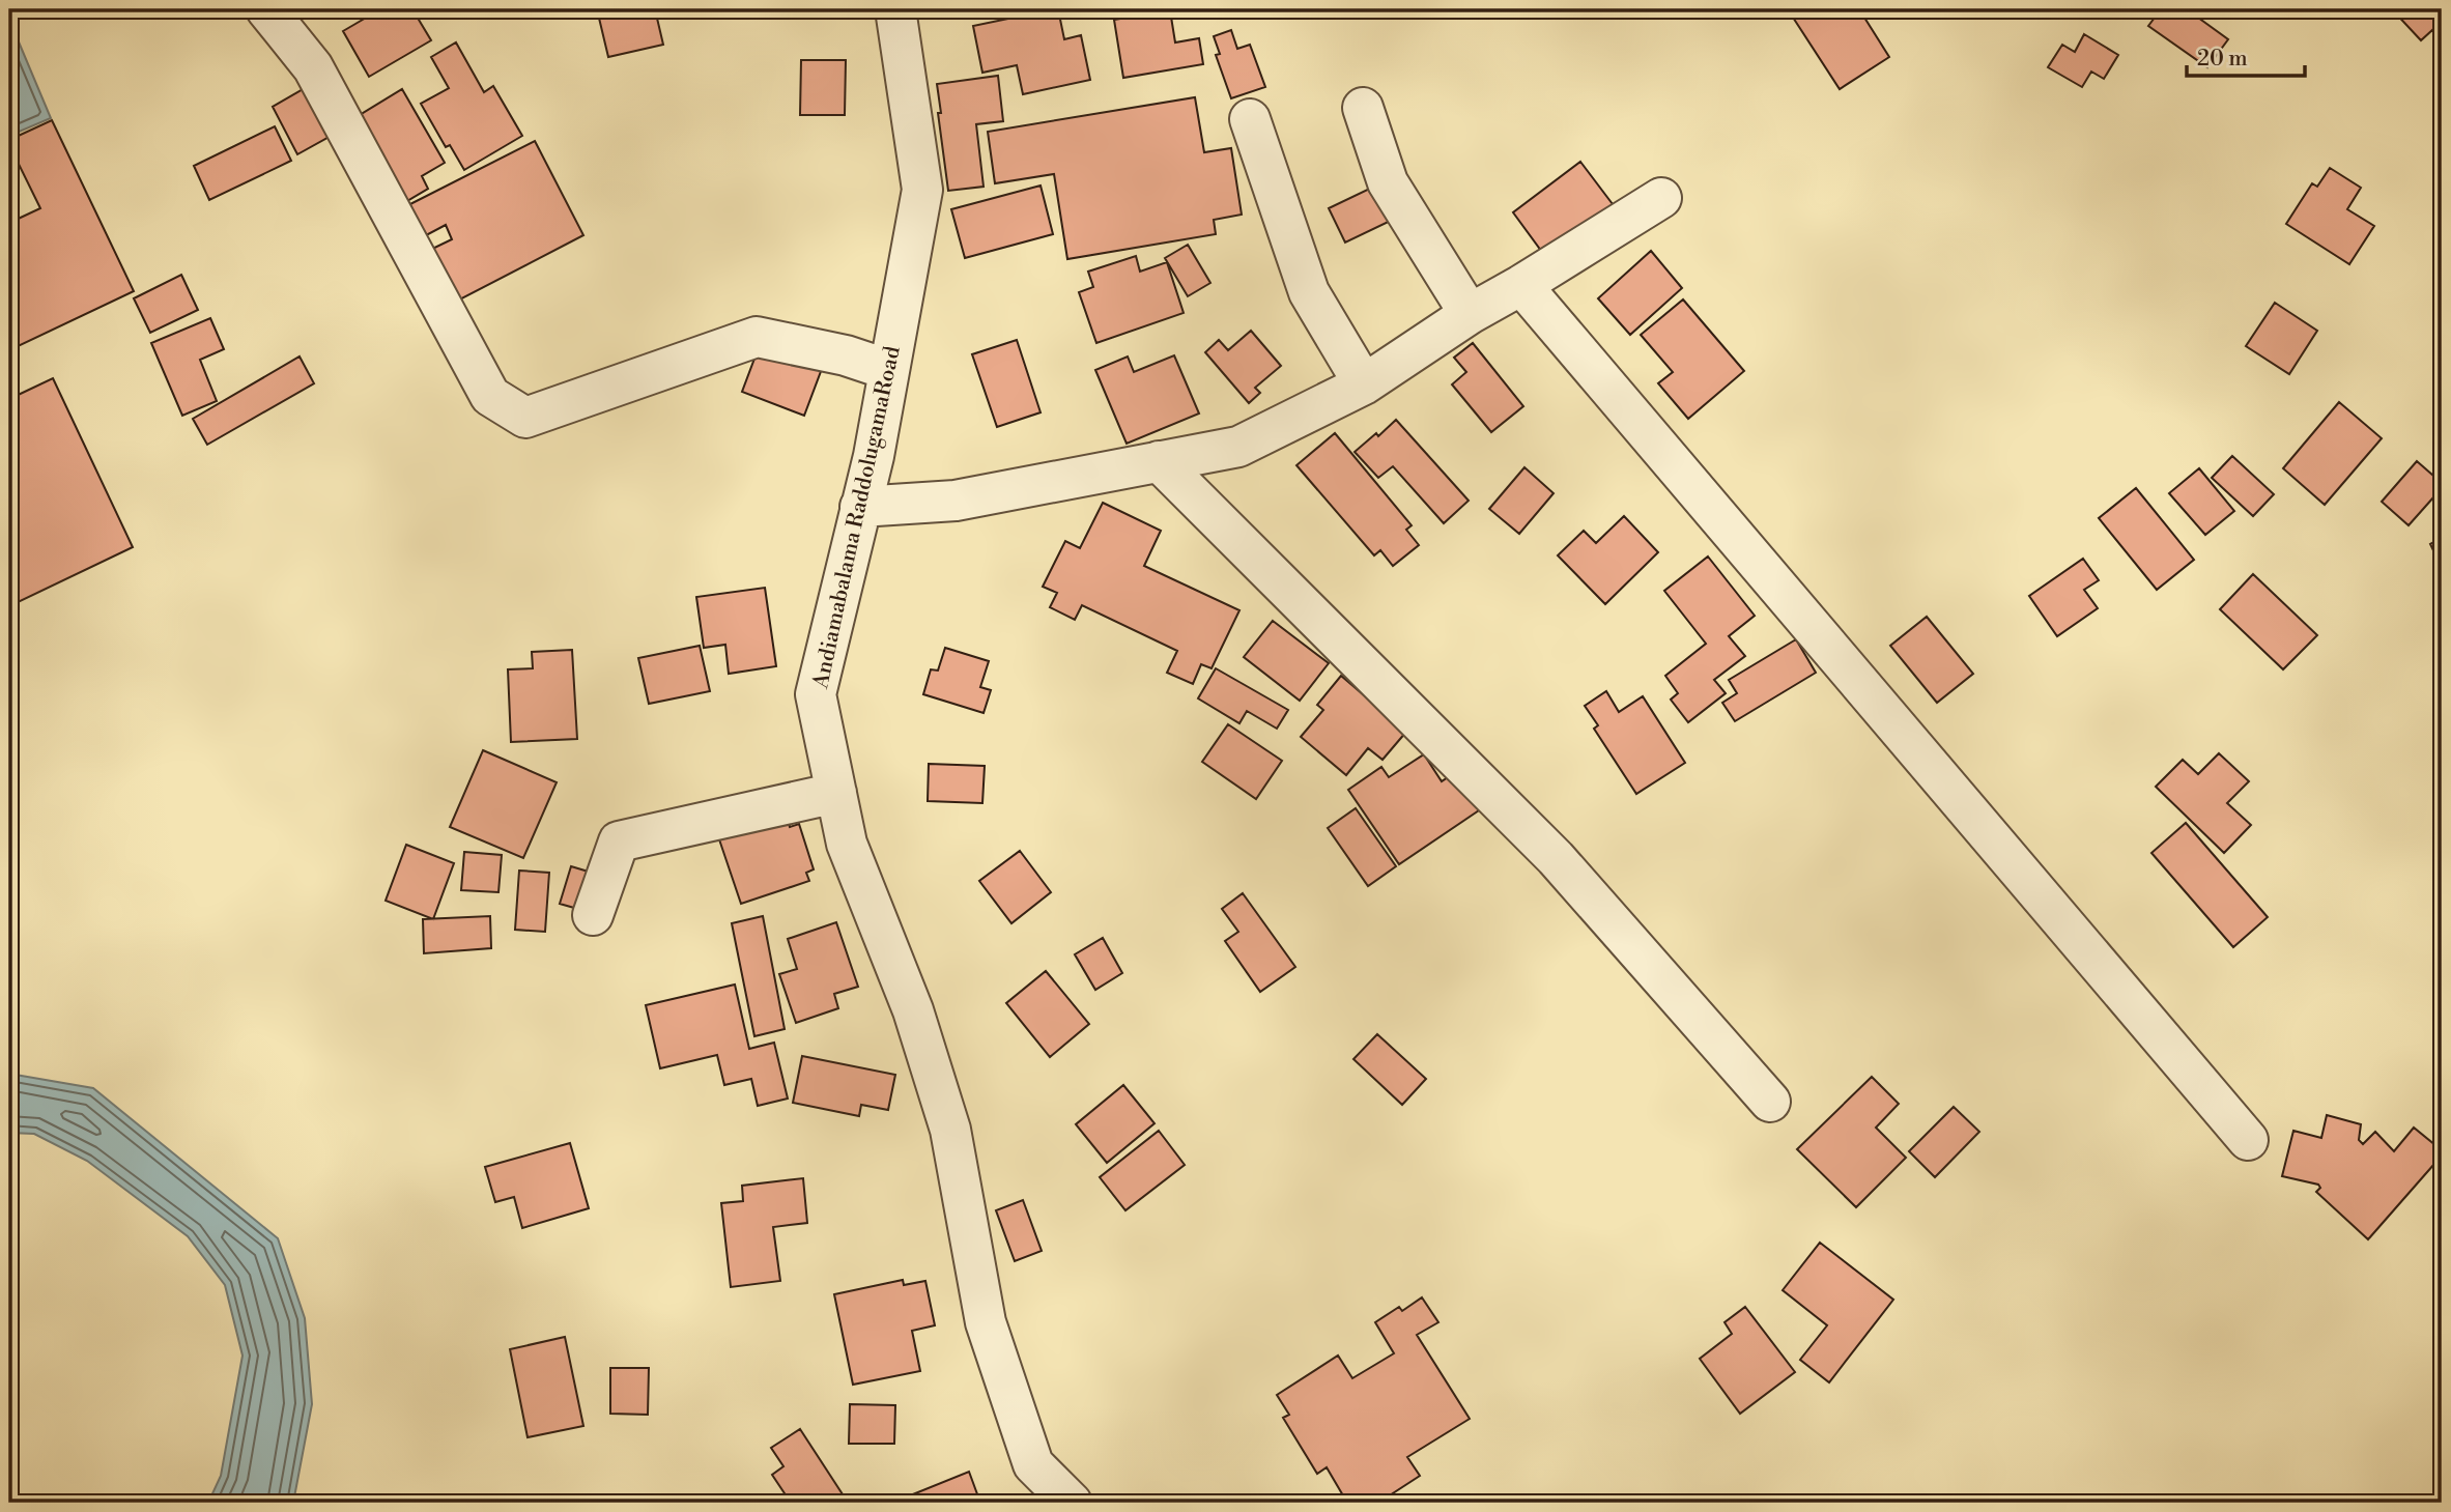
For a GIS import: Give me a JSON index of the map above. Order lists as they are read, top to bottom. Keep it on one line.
{"streets":{"street":["Andiamabalama RaddolugamaRoad"]},"scale_bar":"20 m"}
